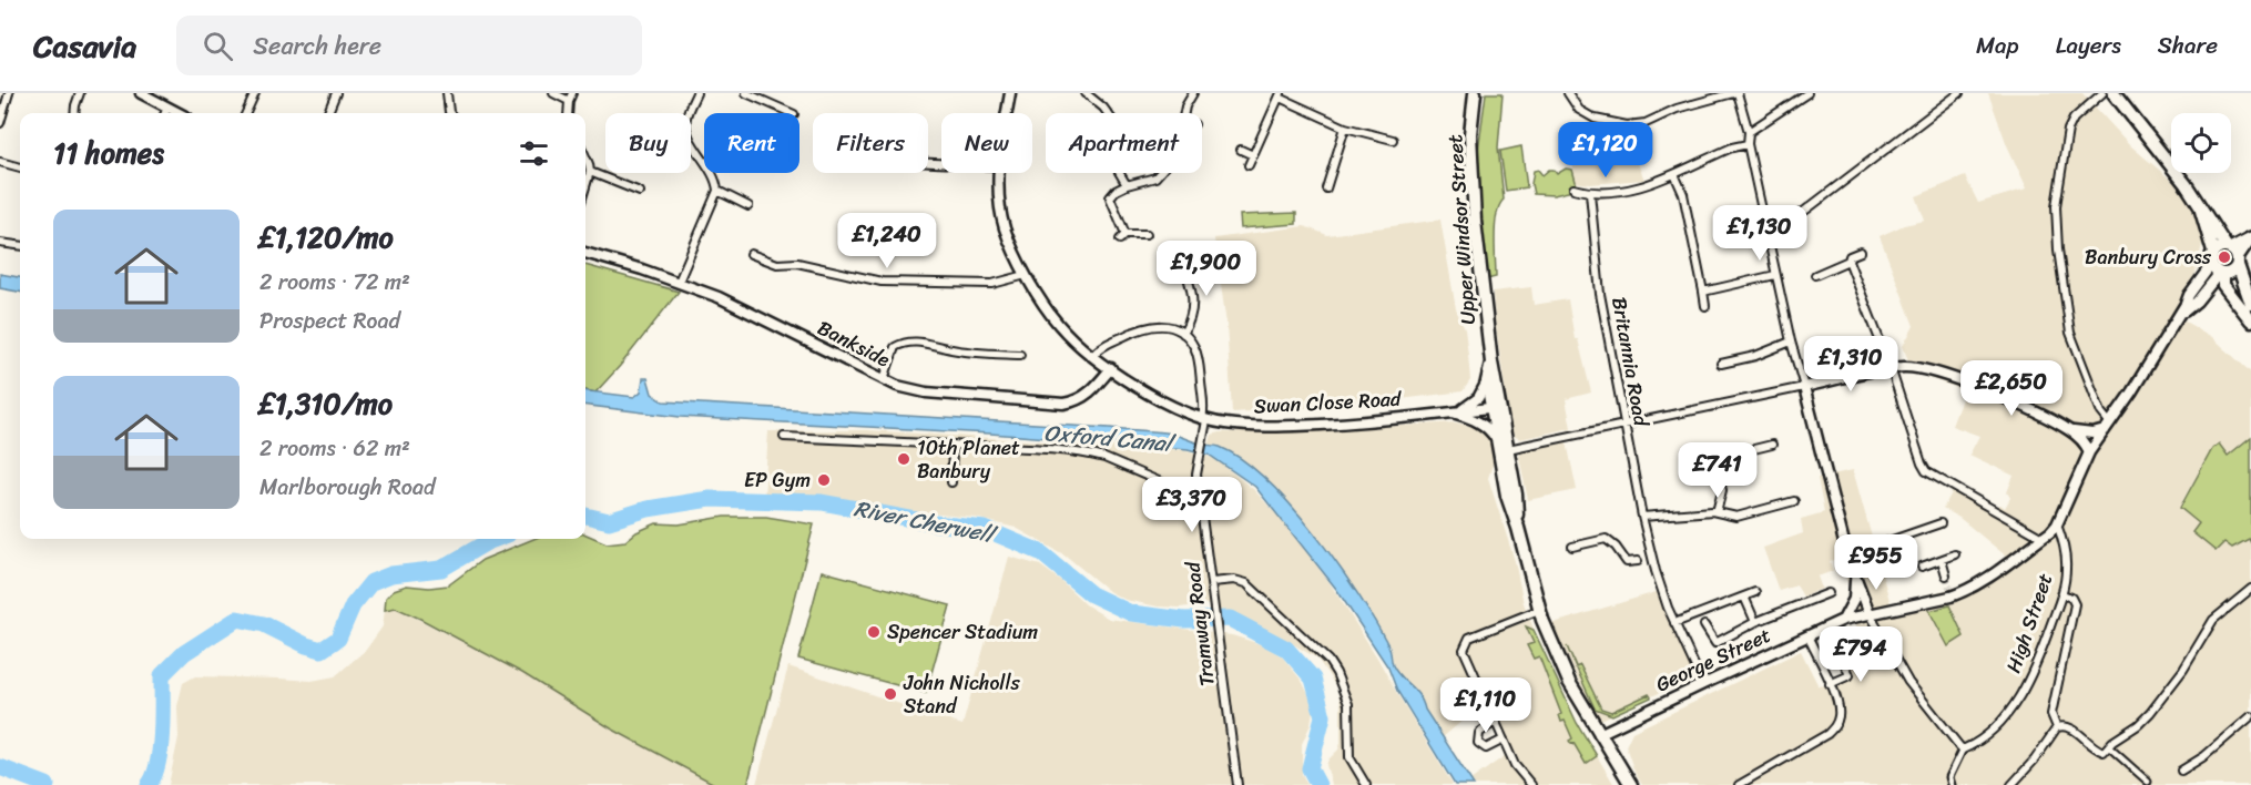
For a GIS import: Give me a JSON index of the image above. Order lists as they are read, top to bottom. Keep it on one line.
{"streets":{"main road":["Upper Windsor Street"],"street":["Bankside","Britannia Road","Swan Close Road","High Street","Tramway Road","George Street"]},"crossings":[["Upper Windsor Street","Swan Close Road"],["Upper Windsor Street","George Street"],["Bankside","Swan Close Road"],["Britannia Road","George Street"],["Swan Close Road","Tramway Road"],["High Street","George Street"]],"water":["Oxford Canal","River Cherwell"],"places":["Banbury Cross","10th Planet Banbury","EP Gym","Spencer Stadium","John Nicholls Stand"],"page":{"header":"Casavia","search":"Search here","nav":["Map","Layers","Share"],"chip":["Buy","Rent","Filters","New","Apartment"],"heading":"11 homes","price":["£1,120","£1,130","£1,240","£1,900","£1,310","£2,650","£741","£3,370","£955","£794","£1,110"],"list":[{"name":"£1,120/mo","note":"2 rooms · 72 m² · Prospect Road"},{"name":"£1,310/mo","note":"2 rooms · 62 m² · Marlborough Road"}]}}
